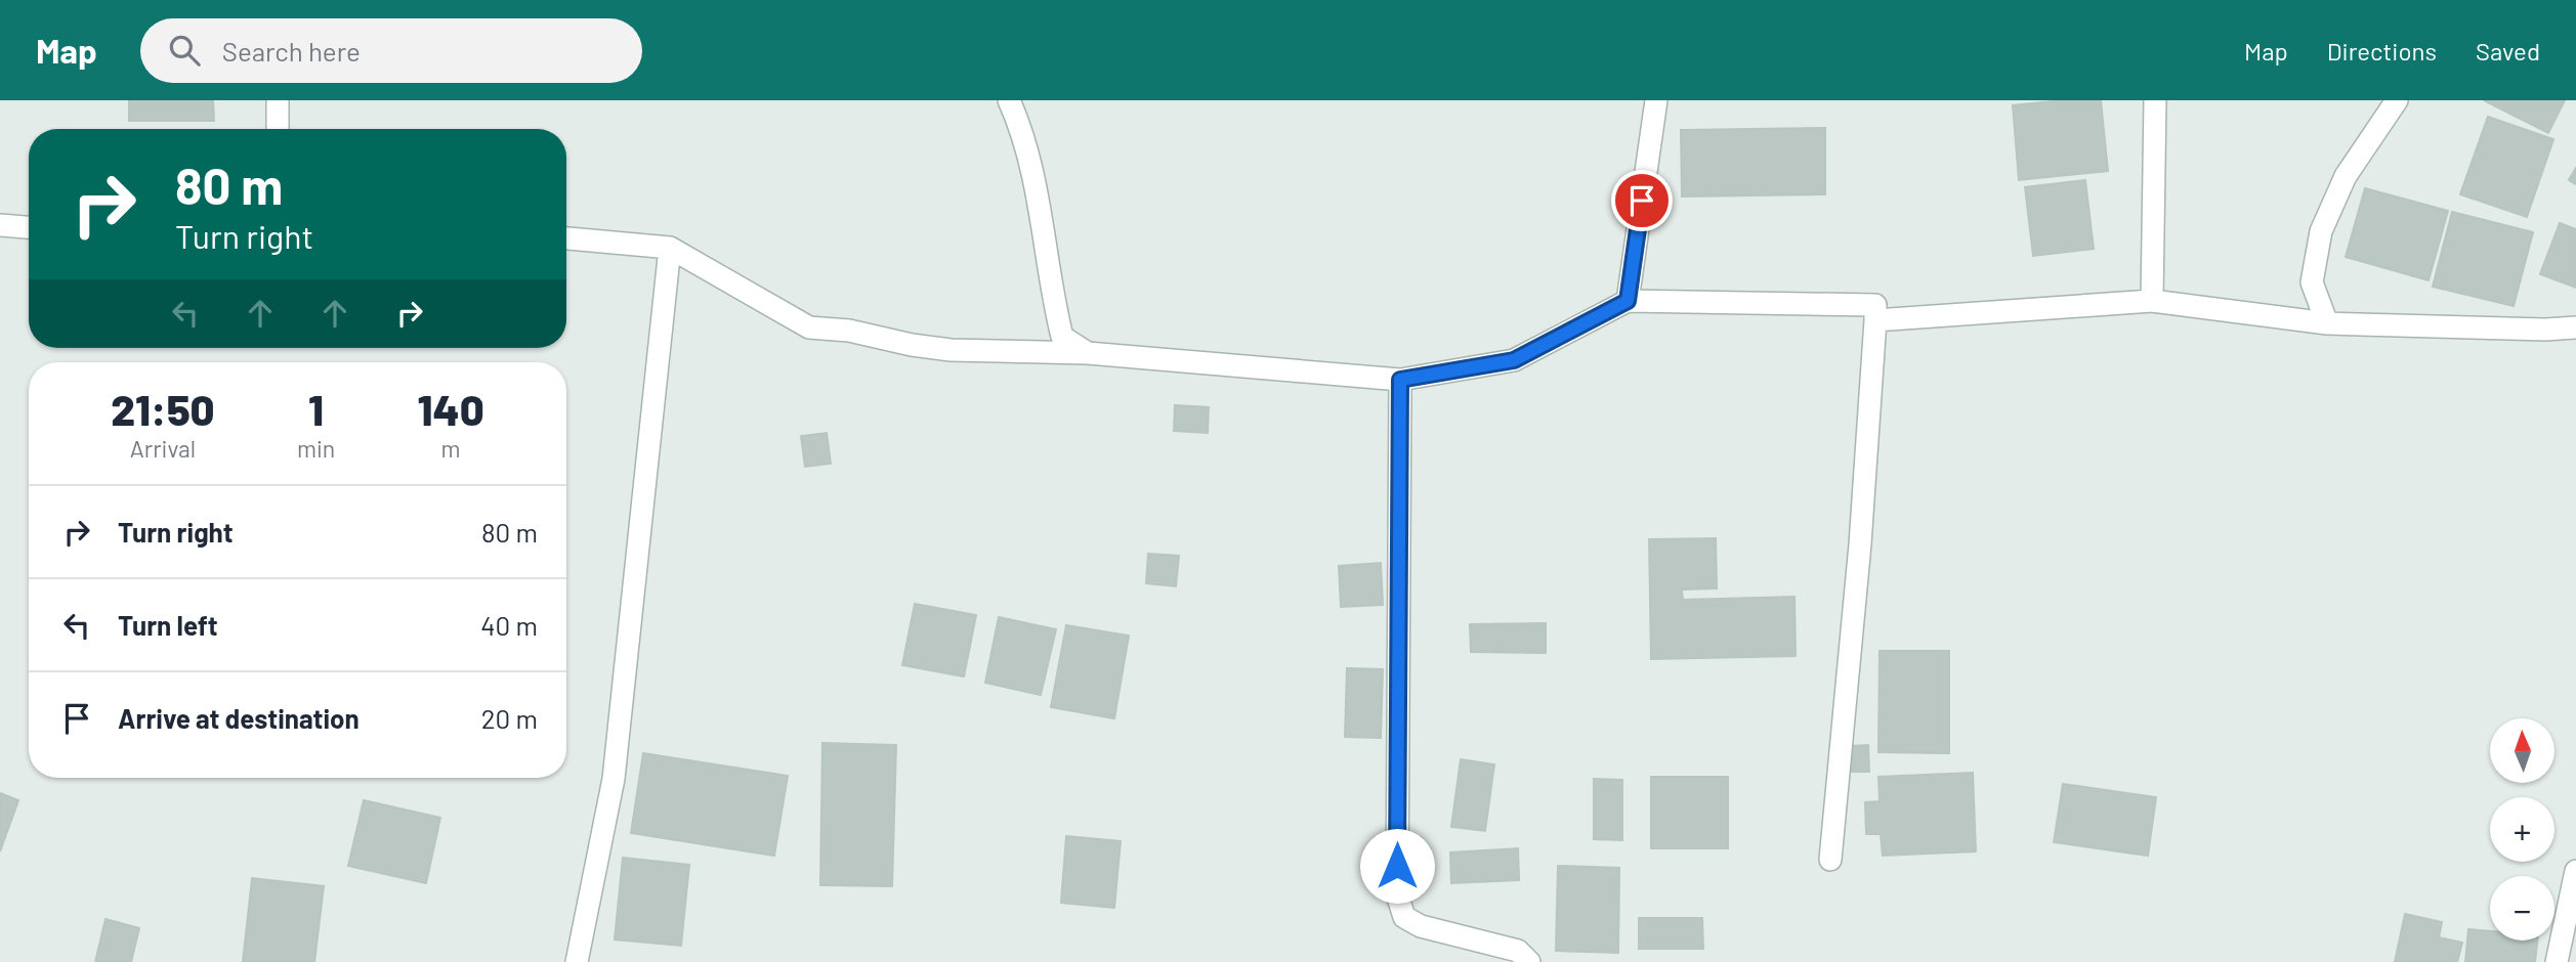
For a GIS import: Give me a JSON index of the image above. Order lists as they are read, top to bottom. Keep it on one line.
{"north":"top","page":{"header":"Map","search":"Search here","nav":["Map","Directions","Saved"],"turn":["80 m","Turn right"],"eta":["21:50","Arrival","1","min","140","m"],"list":[{"name":"Turn right","value":"80 m"},{"name":"Turn left","value":"40 m"},{"name":"Arrive at destination","value":"20 m"}],"map_buttons":["+","−"]}}
